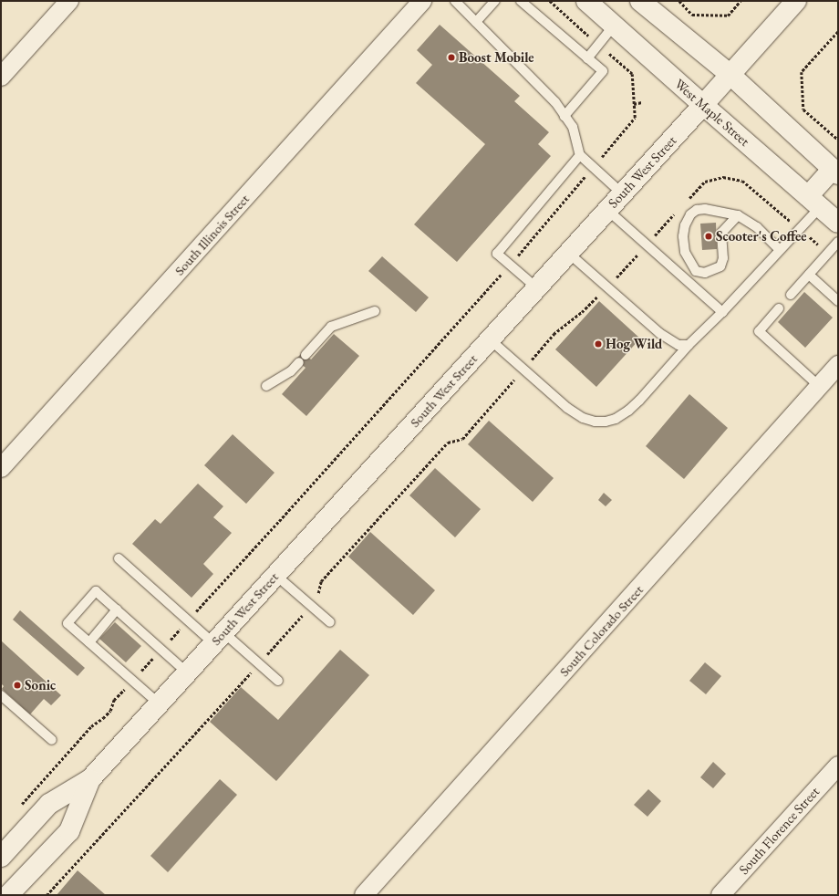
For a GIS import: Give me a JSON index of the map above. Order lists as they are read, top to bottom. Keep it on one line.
{"streets":{"main road":["West Maple Street","South West Street"],"street":["South Illinois Street","South Colorado Street","South Florence Street"]},"crossings":[["West Maple Street","South West Street"]],"places":["Boost Mobile","Scooter's Coffee","Hog Wild","Sonic"]}
